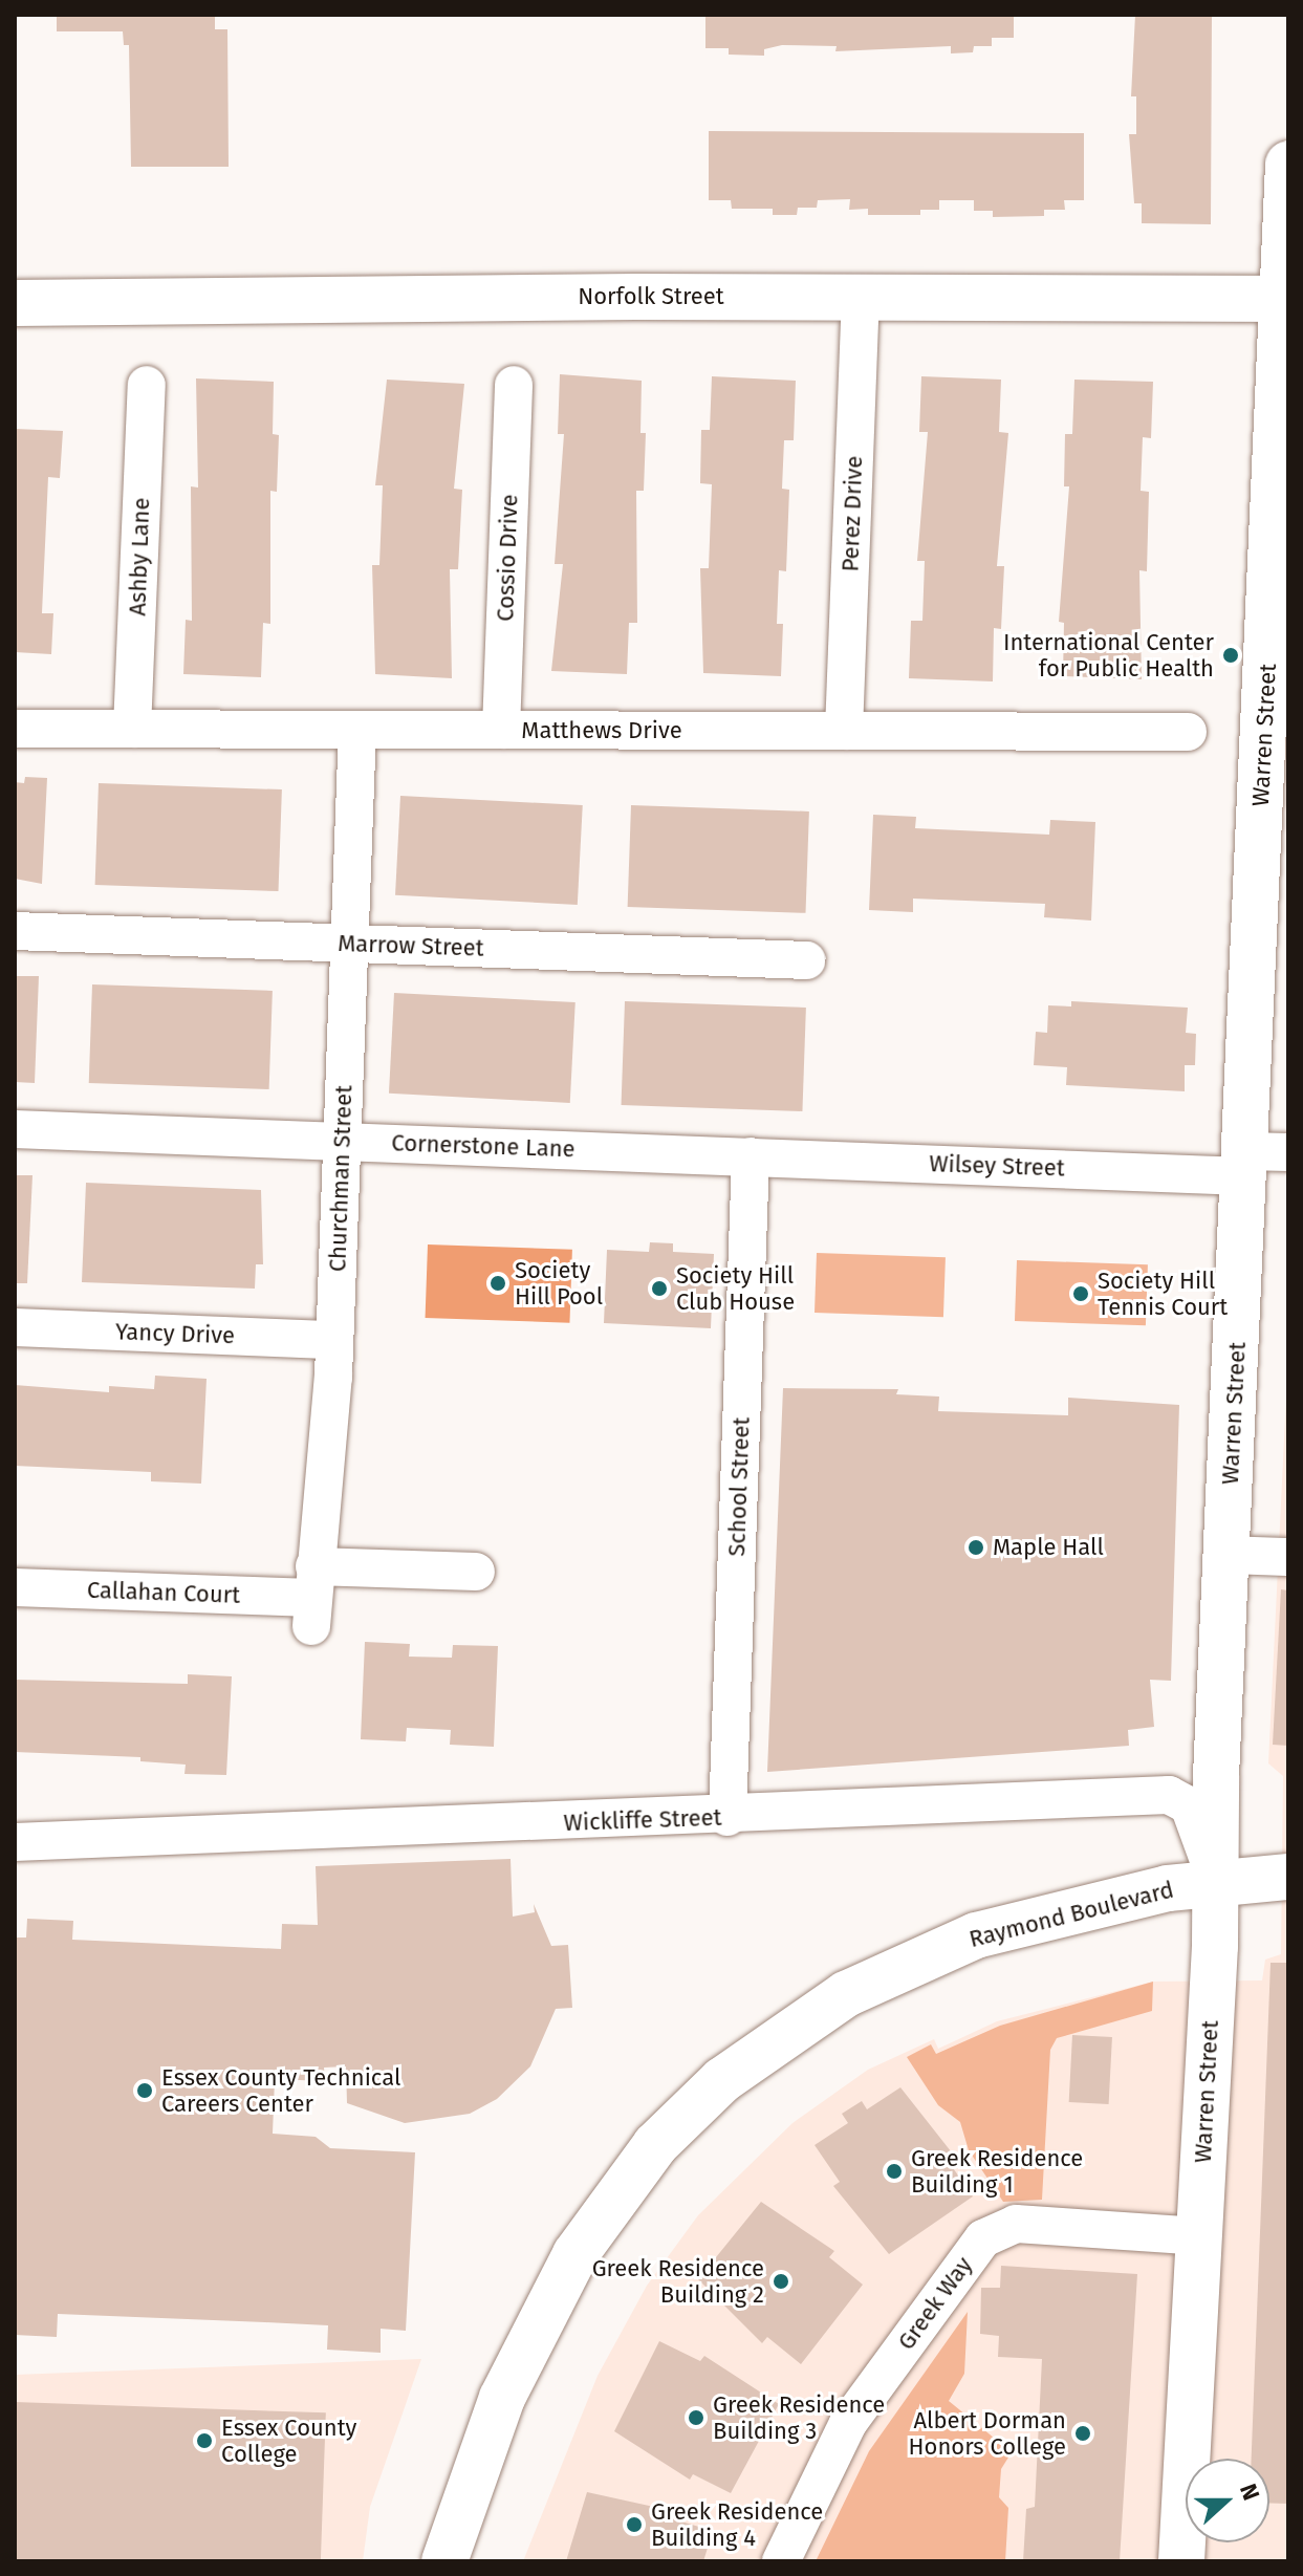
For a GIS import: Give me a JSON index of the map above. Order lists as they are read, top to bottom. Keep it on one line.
{"streets":{"main road":["Norfolk Street","Warren Street","Raymond Boulevard"],"street":["Perez Drive","Ashby Lane","Cossio Drive","Matthews Drive","Marrow Street","Cornerstone Lane","Wilsey Street","Churchman Street","Yancy Drive","School Street","Callahan Court","Wickliffe Street","Greek Way"]},"crossings":[["Norfolk Street","Perez Drive"],["Norfolk Street","Warren Street"],["Perez Drive","Matthews Drive"],["Ashby Lane","Matthews Drive"],["Cossio Drive","Matthews Drive"],["Matthews Drive","Churchman Street"],["Warren Street","Wilsey Street"],["Warren Street","Wickliffe Street"],["Warren Street","Raymond Boulevard"],["Warren Street","Greek Way"],["Marrow Street","Churchman Street"],["Cornerstone Lane","Wilsey Street"],["Cornerstone Lane","Churchman Street"],["Cornerstone Lane","School Street"],["Wilsey Street","School Street"],["Churchman Street","Yancy Drive"],["Churchman Street","Callahan Court"],["School Street","Wickliffe Street"],["Wickliffe Street","Raymond Boulevard"]],"places":["International Center for Public Health","Society Hill Pool","Society Hill Club House","Society Hill Tennis Court","Maple Hall","Essex County Technical Careers Center","Greek Residence Building 1","Greek Residence Building 2","Greek Residence Building 3","Albert Dorman Honors College","Essex County College","Greek Residence Building 4"],"north":"right"}
